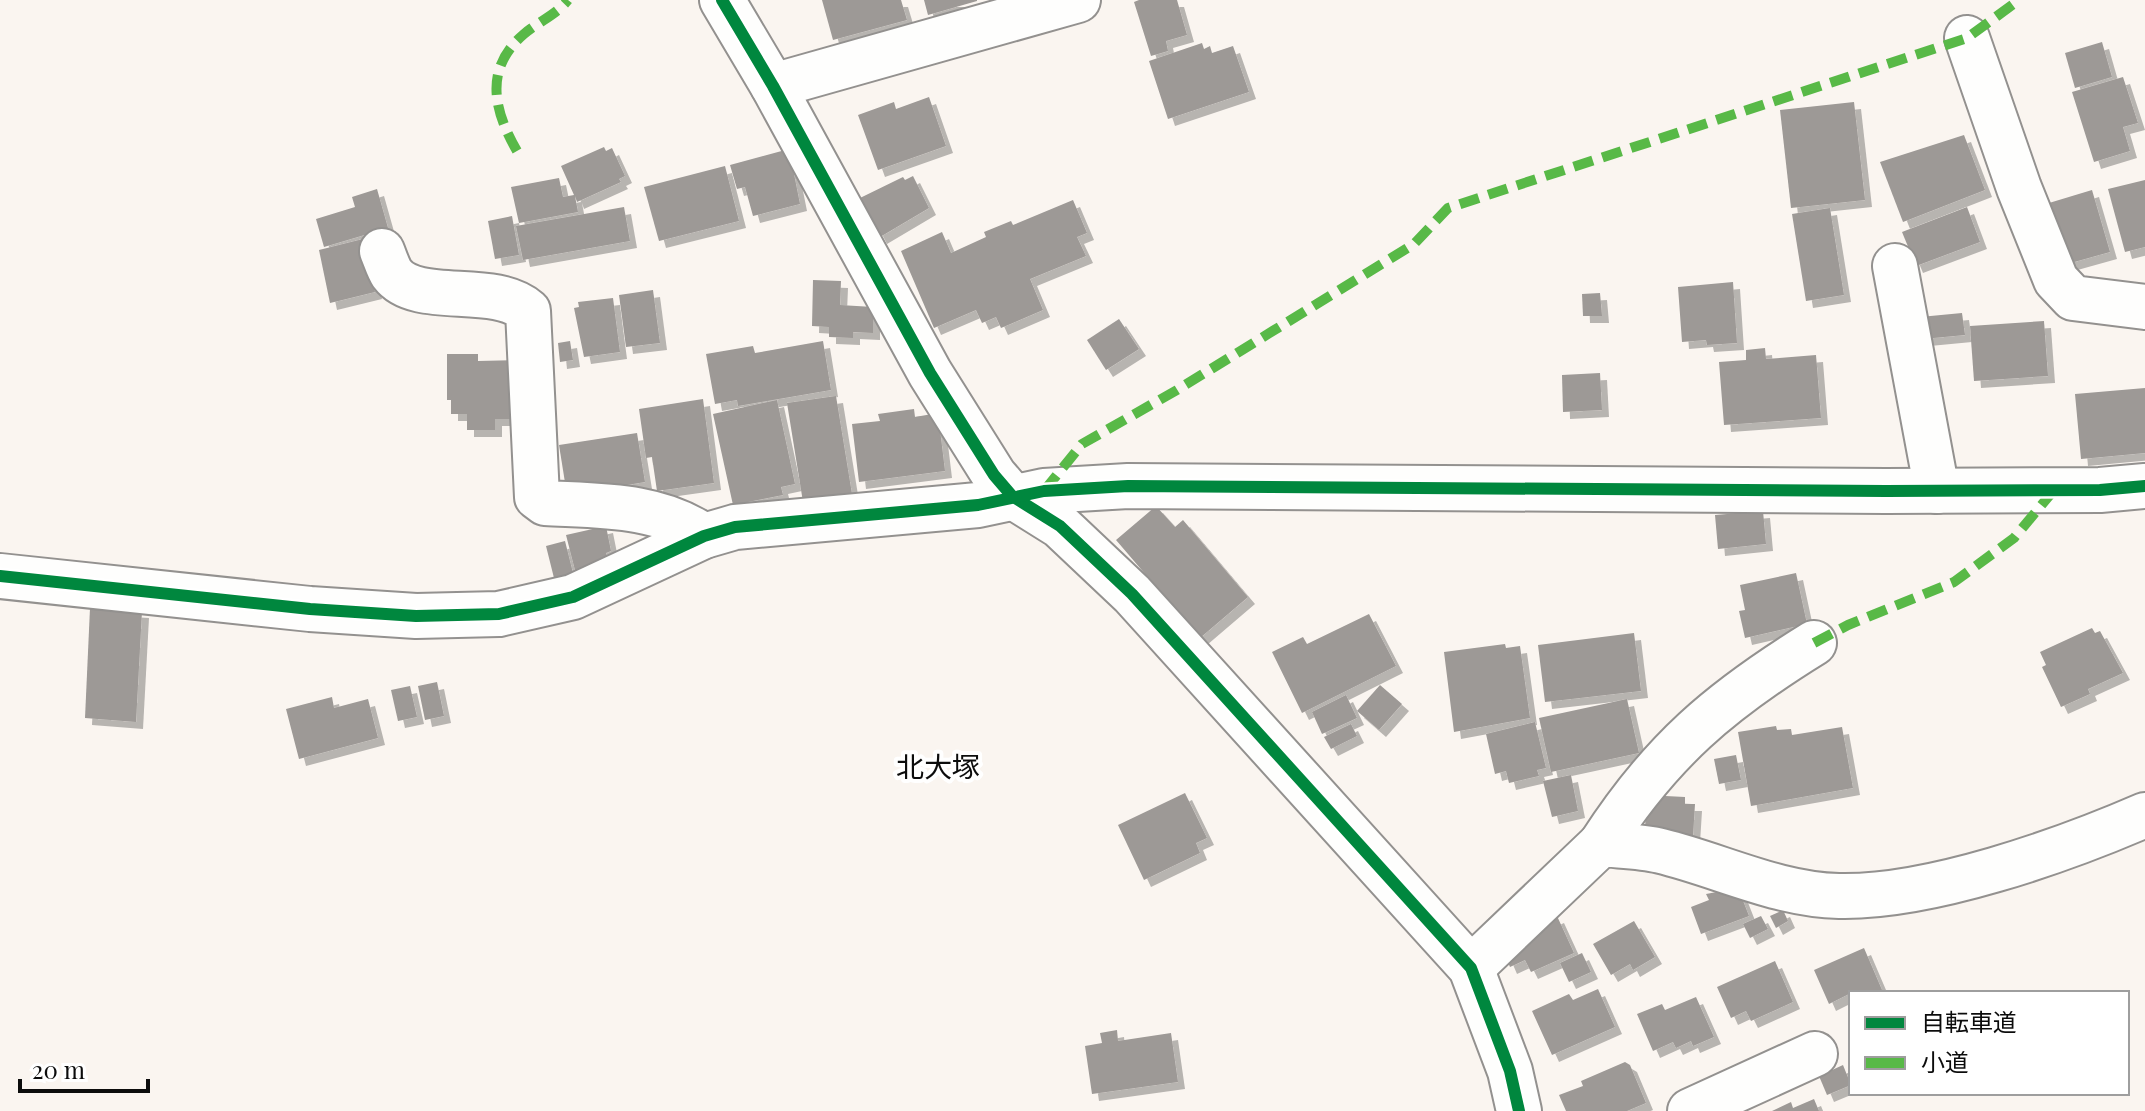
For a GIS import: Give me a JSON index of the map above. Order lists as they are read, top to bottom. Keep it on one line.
{"districts":["北大塚"],"legend":["自転車道","小道"],"scale_bar":"20 m"}
